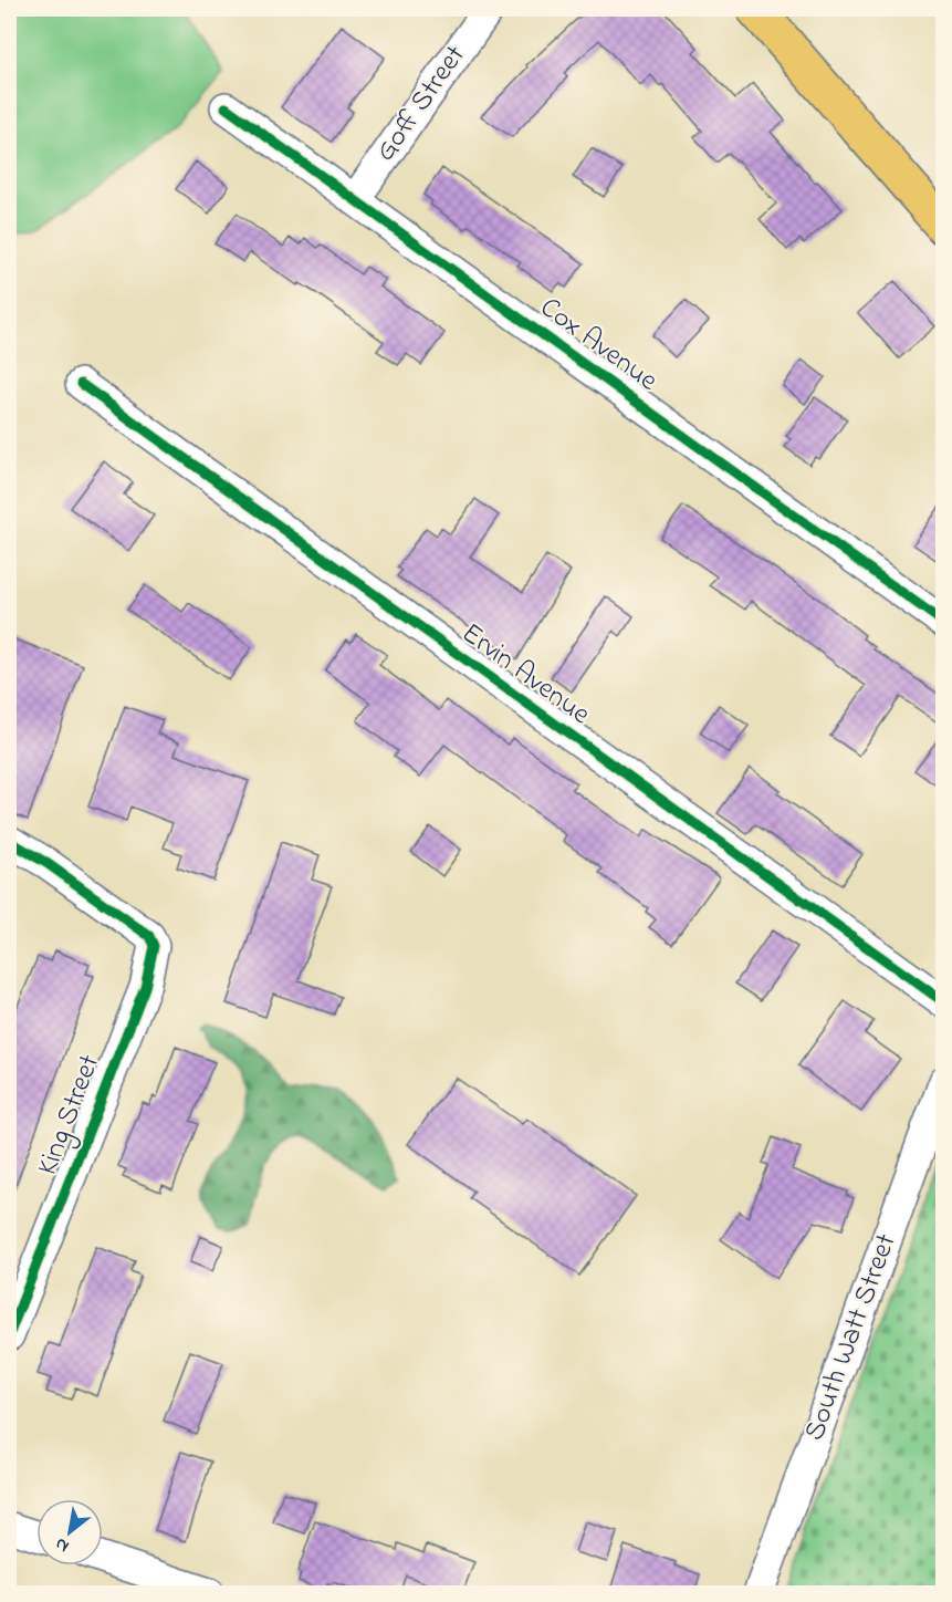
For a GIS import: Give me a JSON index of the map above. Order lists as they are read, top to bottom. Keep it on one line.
{"streets":{"street":["Goff Street","Cox Avenue","Ervin Avenue","King Street","South Watt Street"]},"crossings":[["Goff Street","Cox Avenue"]],"north":"bottom left"}
